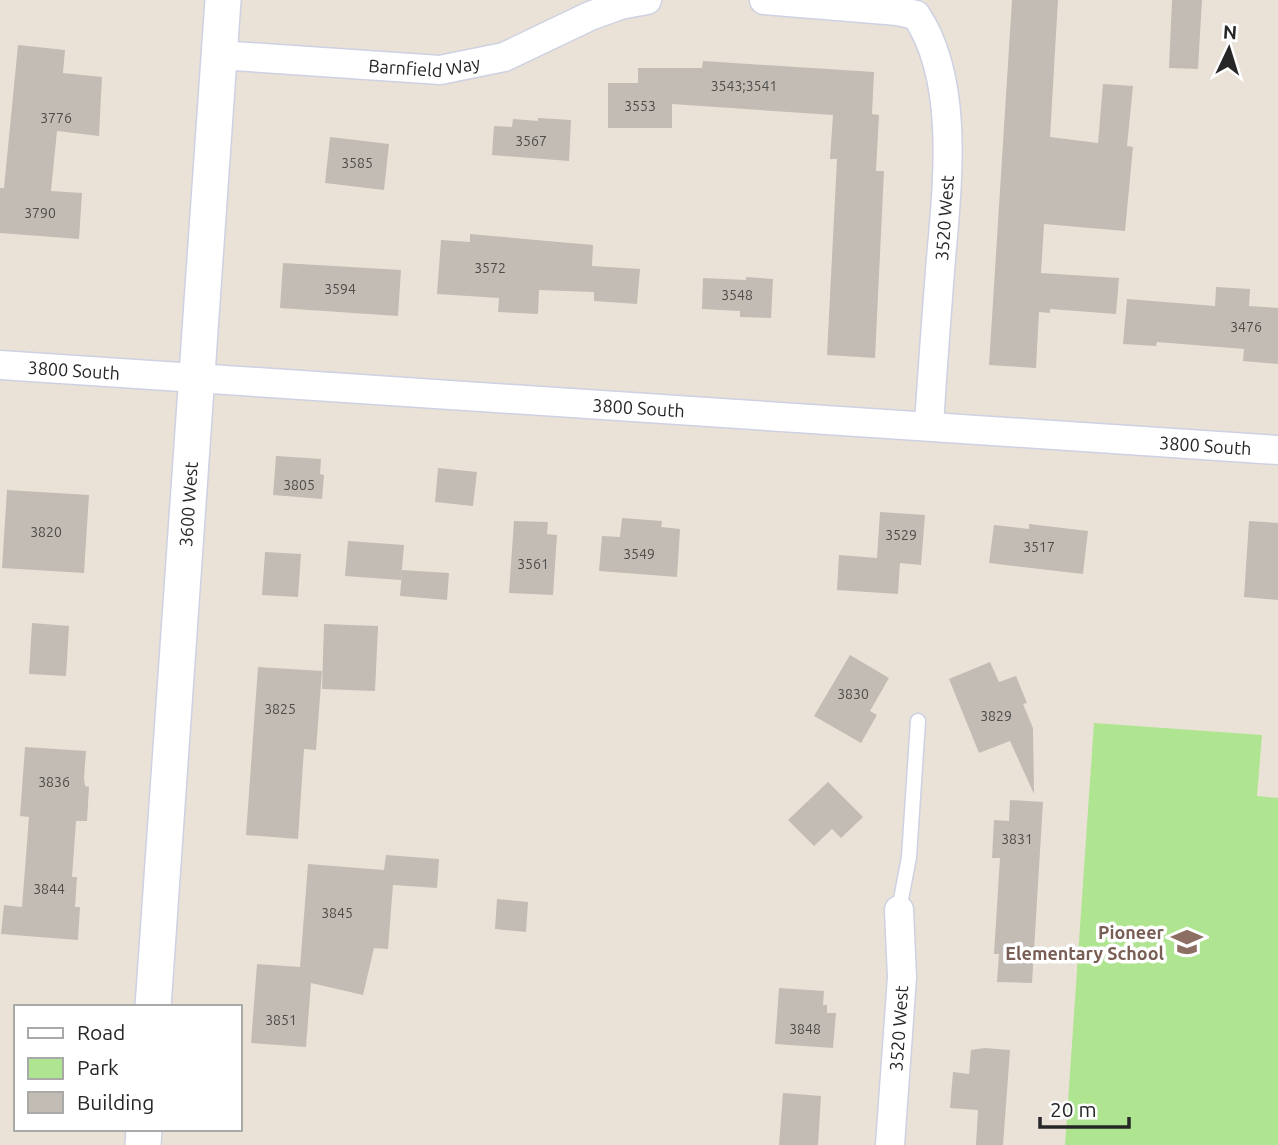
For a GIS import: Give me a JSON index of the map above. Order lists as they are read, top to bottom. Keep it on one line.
{"streets":{"street":["Barnfield Way","3520 West","3800 South","3600 West"]},"crossings":[["Barnfield Way","3600 West"],["3520 West","3800 South"],["3800 South","3600 West"]],"places":{"school or university":["Pioneer Elementary School"]},"house_numbers":["3543;3541","3553","3776","3567","3585","3790","3572","3594","3548","3476","3805","3820","3529","3517","3549","3561","3830","3825","3829","3836","3831","3844","3845","3851","3848"],"legend":["Road","Park","Building"],"scale_bar":"20 m","north":"top"}
